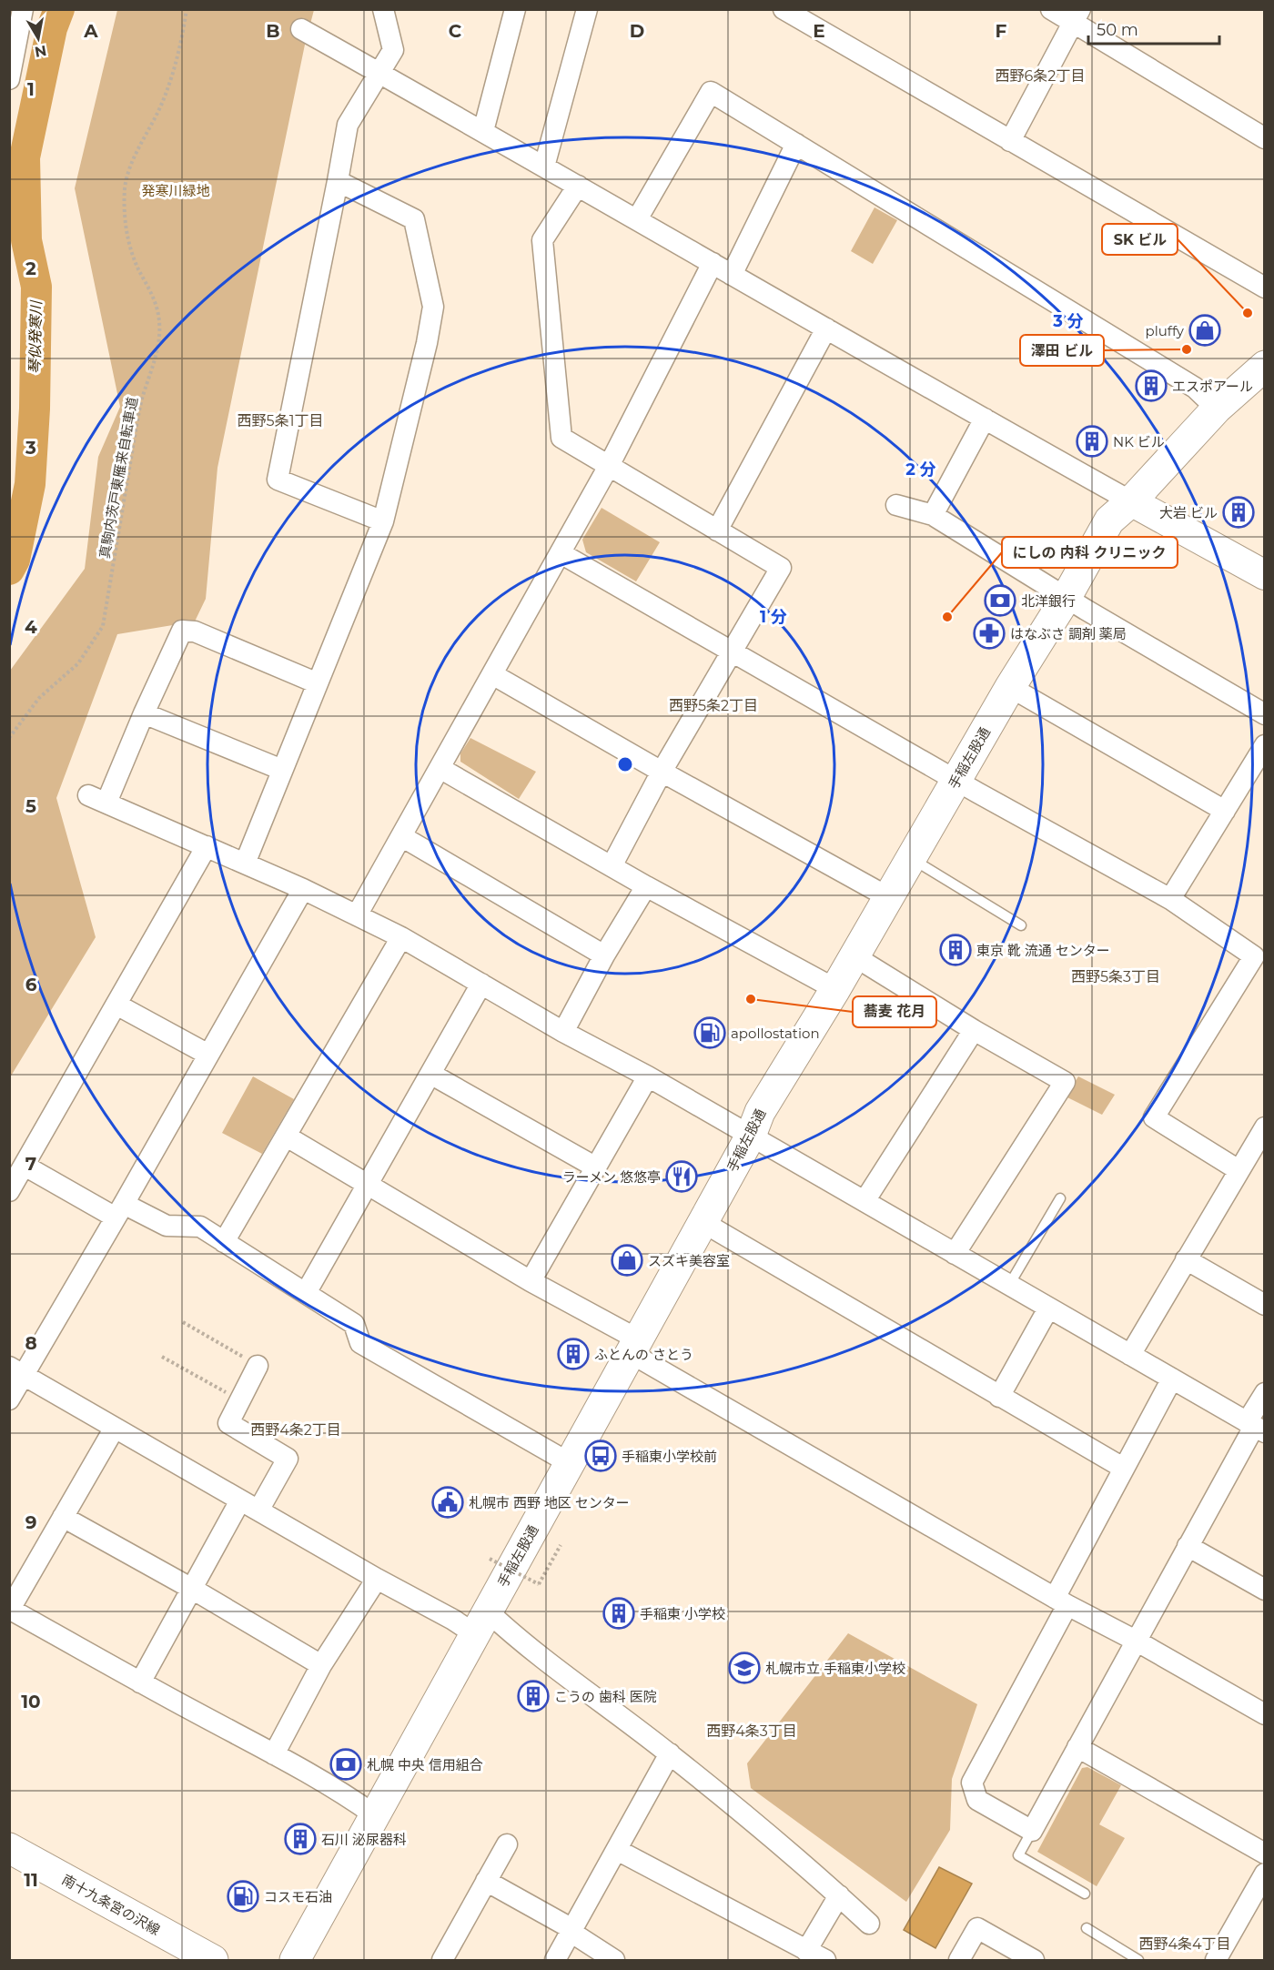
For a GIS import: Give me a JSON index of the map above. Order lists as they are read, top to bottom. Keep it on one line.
{"streets":{"main road":["手稲左股通","南十九条宮の沢線"],"path":["真駒内茨戸東雁来自転車道"]},"districts":["西野6条2丁目","西野5条1丁目","西野5条2丁目","西野5条3丁目","西野4条2丁目","西野4条3丁目","西野4条4丁目"],"water":["琴似発寒川"],"parks":["発寒川緑地"],"places":{"other":["SK ビル","澤田 ビル","にしの 内科 クリニック","蕎麦 花月"],"shop":["pluffy","スズキ美容室"],"building":["エスポアール","NK ビル","大岩 ビル","東京 靴 流通 センター","ふとんの さとう","手稲東 小学校","こうの 歯科 医院","石川 泌尿器科"],"bank":["北洋銀行","札幌 中央 信用組合"],"pharmacy":["はなぶさ 調剤 薬局"],"fuel station":["apollostation","コスモ石油"],"restaurant":["ラーメン 悠悠亭"],"bus stop":["手稲東小学校前"],"public building":["札幌市 西野 地区 センター"],"school or university":["札幌市立 手稲東小学校"]},"scale_bar":"50 m","north":"bottom","grid":{"columns":["A","B","C","D","E","F"],"rows":["1","2","3","4","5","6","7","8","9","10","11"]},"rings":["3 分","2 分","1 分"]}
